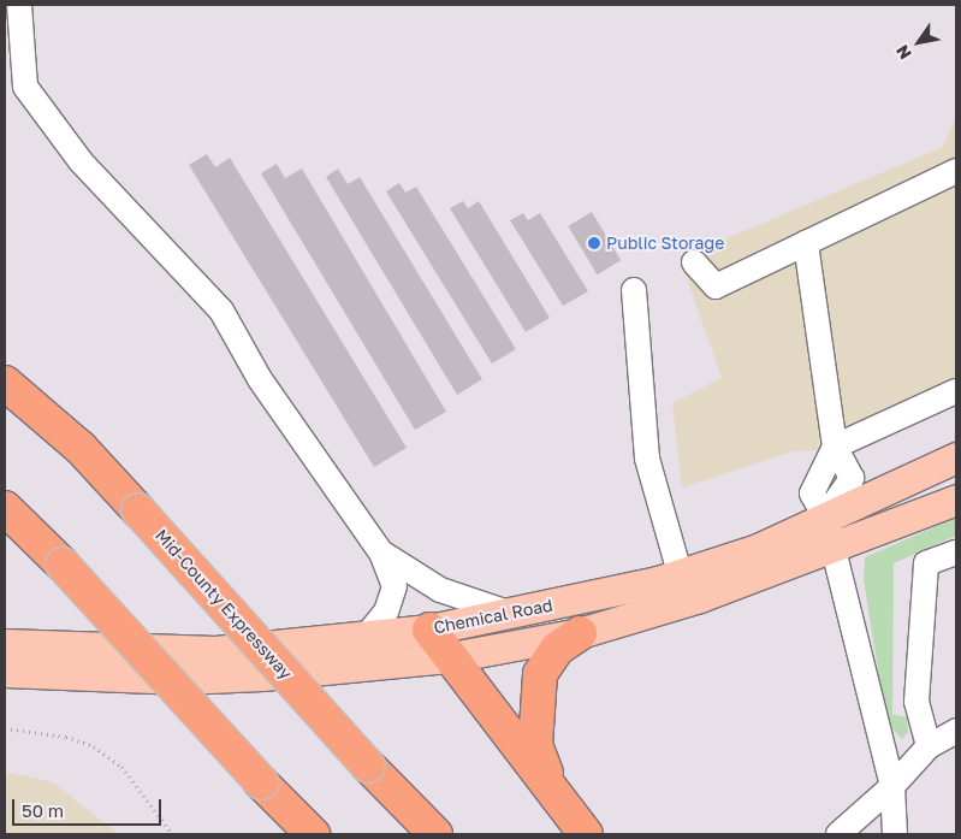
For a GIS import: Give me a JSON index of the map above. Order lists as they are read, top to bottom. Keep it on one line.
{"streets":{"highway":["Mid-County Expressway"],"main road":["Chemical Road"]},"places":["Public Storage"],"scale_bar":"50 m","north":"bottom left"}
